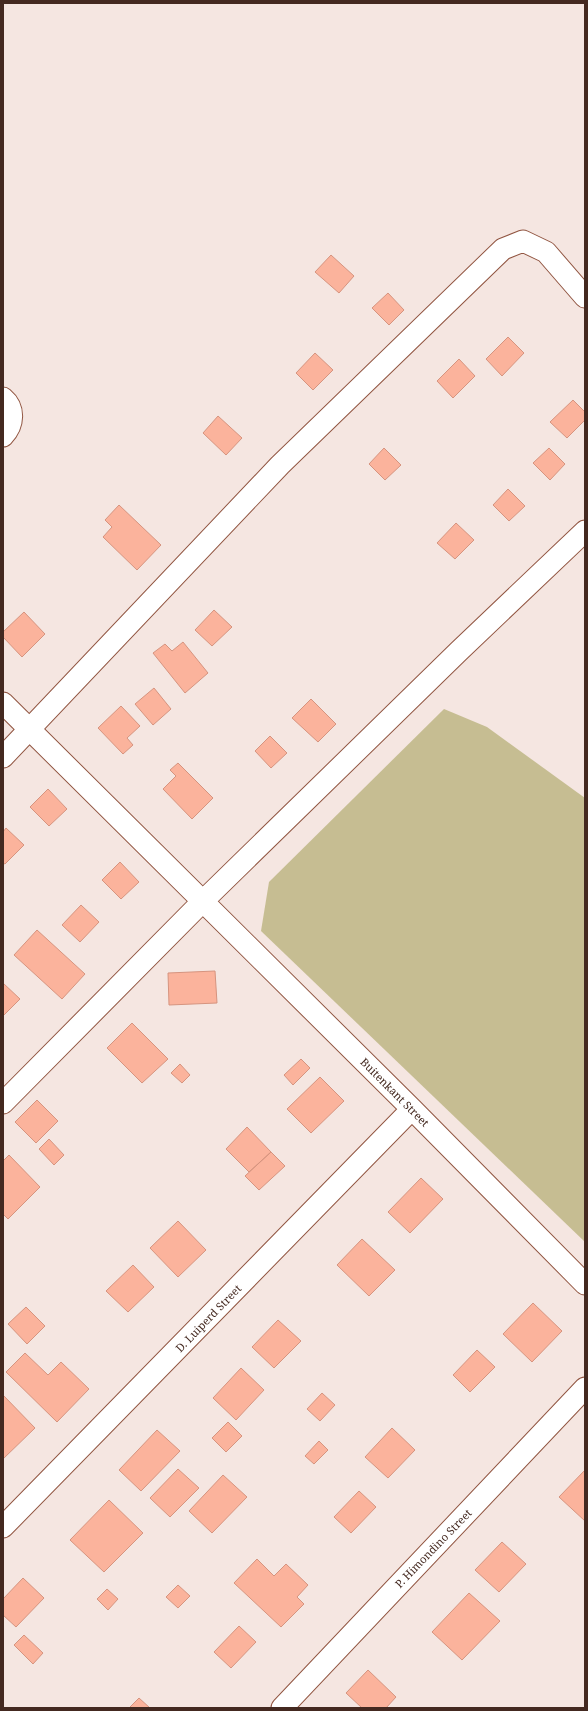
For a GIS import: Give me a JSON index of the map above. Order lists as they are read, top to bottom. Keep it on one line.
{"streets":{"street":["Buitenkant Street","D. Luiperd Street","P. Himondino Street"]},"crossings":[["Buitenkant Street","D. Luiperd Street"]]}
